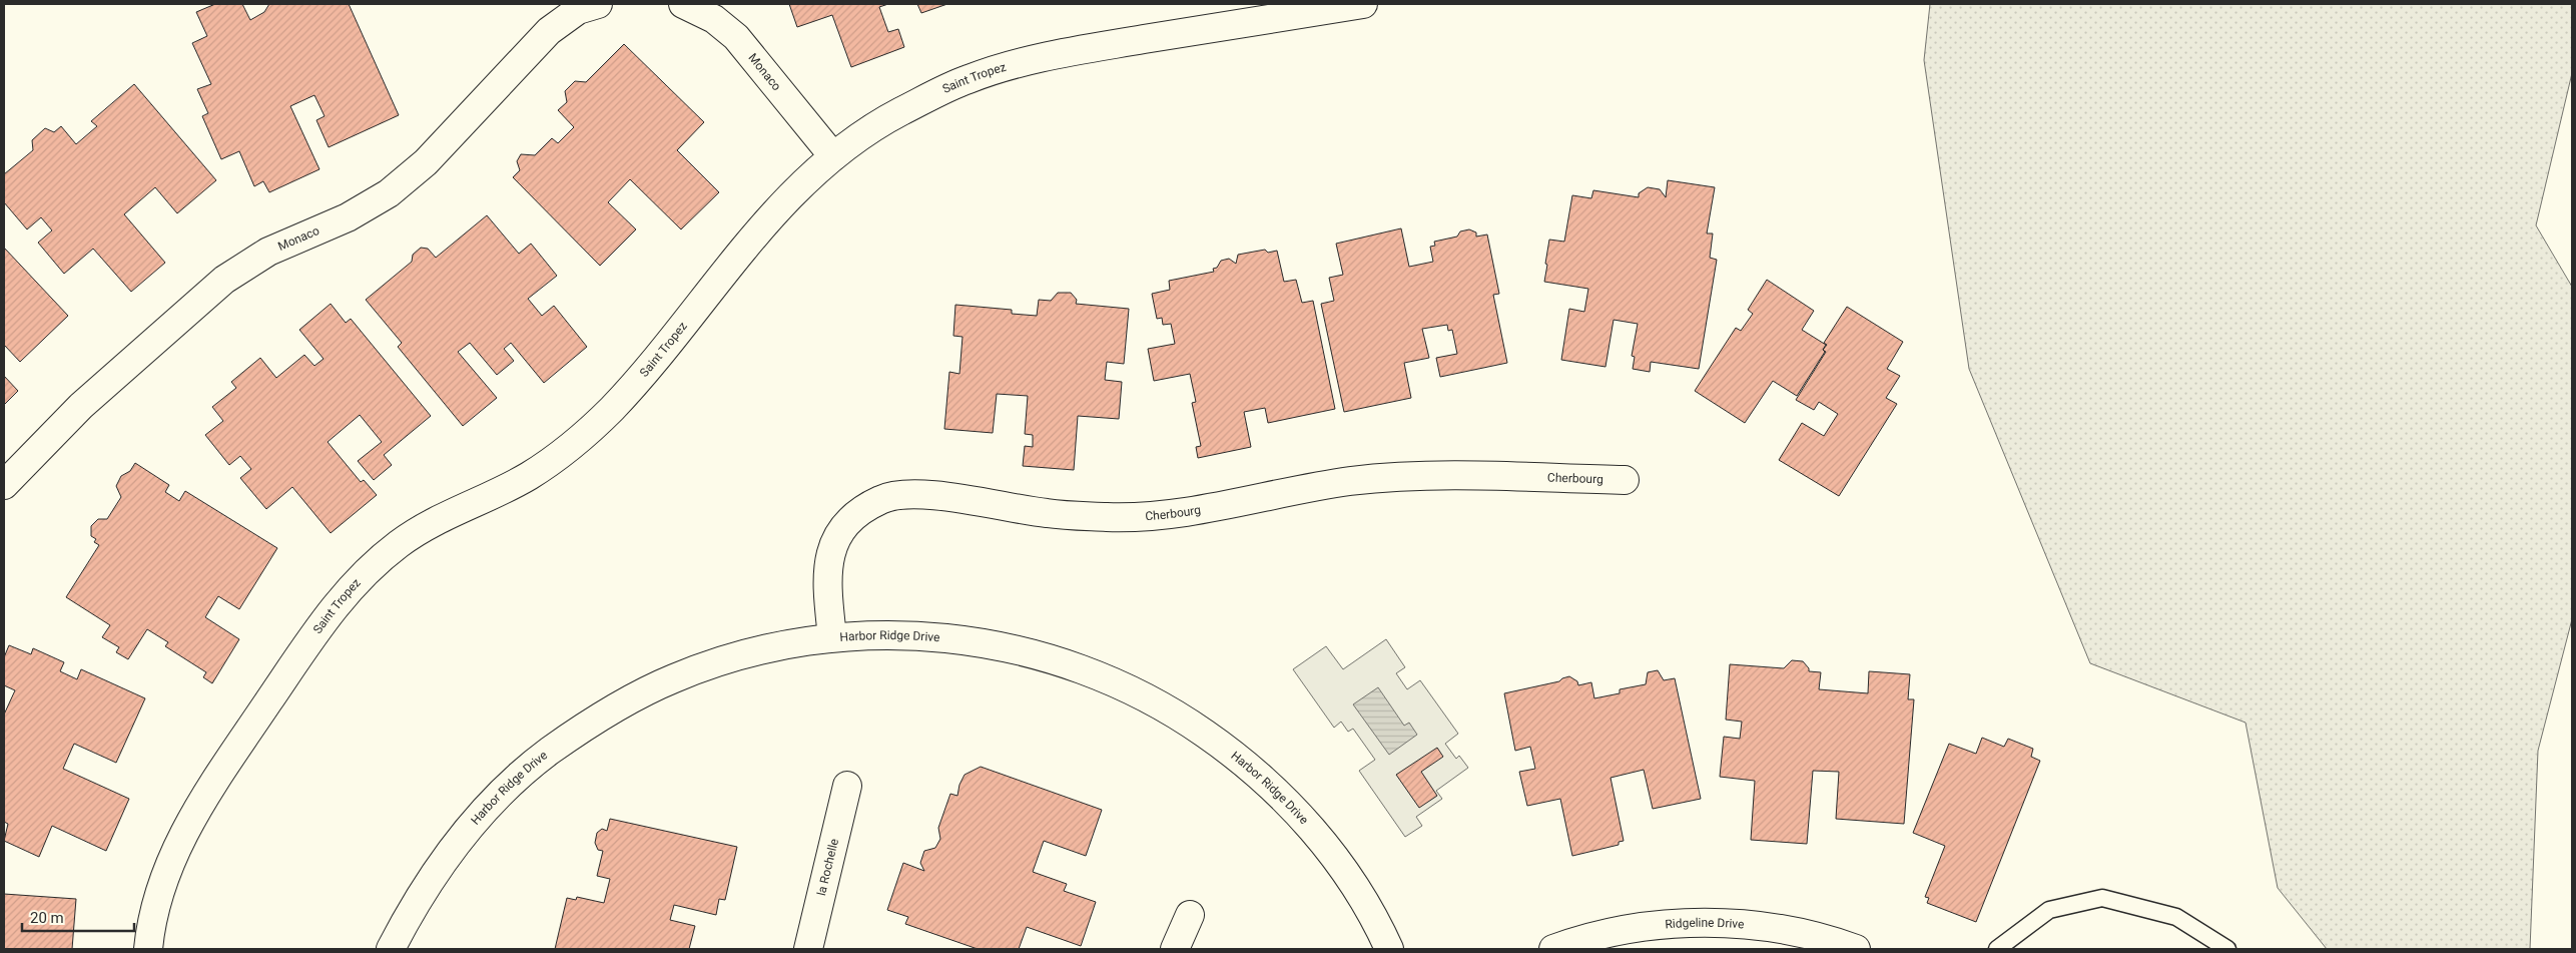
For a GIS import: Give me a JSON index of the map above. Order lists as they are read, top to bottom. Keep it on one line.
{"streets":{"street":["Monaco","Saint Tropez","Cherbourg","Harbor Ridge Drive","la Rochelle","Ridgeline Drive"]},"crossings":[["Monaco","Saint Tropez"],["Cherbourg","Harbor Ridge Drive"]],"scale_bar":"20 m"}
